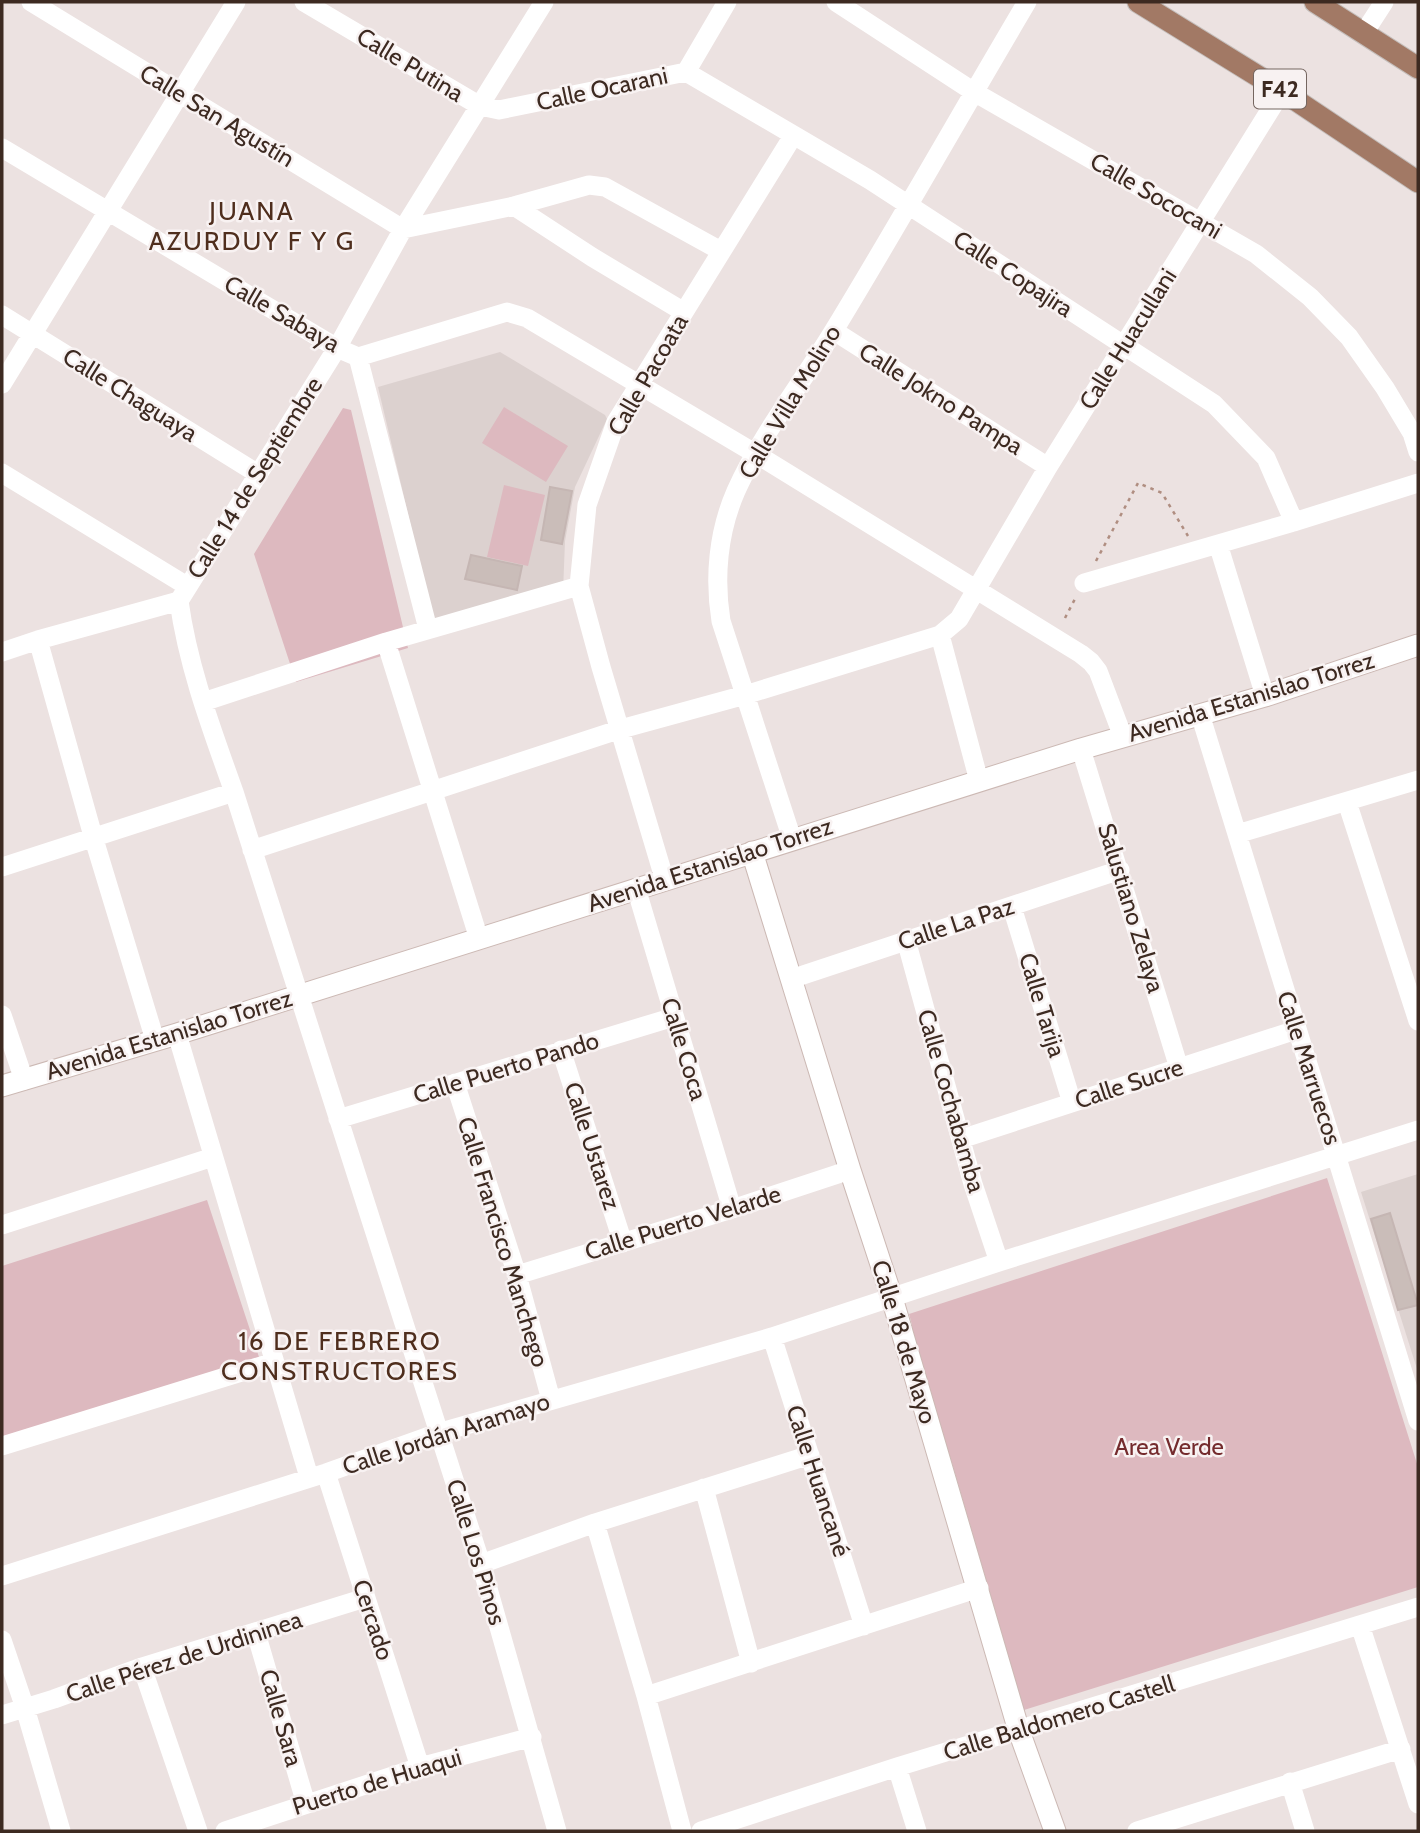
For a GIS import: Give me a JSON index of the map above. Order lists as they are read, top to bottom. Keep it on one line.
{"streets":{"main road":["F42"],"street":["Calle Putina","Calle Ocarani","Calle San Agustín","Calle Sococani","Calle Copajira","Calle Sabaya","Calle Huacullani","Calle Pacoata","Calle Chaguaya","Calle Jokno Pampa","Calle Villa Molino","Calle 14 de Septiembre","Avenida Estanislao Torrez","Salustiano Zelaya","Calle La Paz","Calle Tarija","Calle Coca","Calle Puerto Pando","Calle Marruecos","Calle Sucre","Calle Cochabamba","Calle Ustarez","Calle Puerto Velarde","Calle Francisco Manchego","Calle 18 de Mayo","Calle Jordán Aramayo","Calle Huancané","Calle Los Pinos","Cercado","Calle Pérez de Urdininea","Calle Sara","Calle Baldomero Castell","Puerto de Huaqui"]},"crossings":[["Calle Putina","Calle Ocarani"],["Calle Putina","Calle 14 de Septiembre"],["Calle Ocarani","Calle Copajira"],["Calle Ocarani","Calle 14 de Septiembre"],["F42","Calle Huacullani"],["Calle San Agustín","Calle 14 de Septiembre"],["Calle Sococani","Calle Huacullani"],["Calle Sococani","Calle Villa Molino"],["Calle Copajira","Calle Huacullani"],["Calle Copajira","Calle Pacoata"],["Calle Copajira","Calle Villa Molino"],["Calle Sabaya","Calle 14 de Septiembre"],["Calle Huacullani","Calle Jokno Pampa"],["Calle Pacoata","Avenida Estanislao Torrez"],["Calle Chaguaya","Calle 14 de Septiembre"],["Calle Jokno Pampa","Calle Villa Molino"],["Calle Villa Molino","Avenida Estanislao Torrez"],["Calle 14 de Septiembre","Avenida Estanislao Torrez"],["Calle 14 de Septiembre","Calle Los Pinos"],["Avenida Estanislao Torrez","Salustiano Zelaya"],["Avenida Estanislao Torrez","Calle Coca"],["Avenida Estanislao Torrez","Calle Marruecos"],["Avenida Estanislao Torrez","Calle 18 de Mayo"],["Avenida Estanislao Torrez","Calle Los Pinos"],["Avenida Estanislao Torrez","Cercado"],["Salustiano Zelaya","Calle La Paz"],["Salustiano Zelaya","Calle Sucre"],["Calle La Paz","Calle Tarija"],["Calle La Paz","Calle Cochabamba"],["Calle La Paz","Calle 18 de Mayo"],["Calle Tarija","Calle Sucre"],["Calle Coca","Calle Puerto Pando"],["Calle Coca","Calle Puerto Velarde"],["Calle Puerto Pando","Calle Ustarez"],["Calle Puerto Pando","Calle Francisco Manchego"],["Calle Puerto Pando","Calle Los Pinos"],["Calle Marruecos","Calle Sucre"],["Calle Marruecos","Calle Jordán Aramayo"],["Calle Sucre","Calle Cochabamba"],["Calle Cochabamba","Calle Jordán Aramayo"],["Calle Ustarez","Calle Puerto Velarde"],["Calle Puerto Velarde","Calle Francisco Manchego"],["Calle Puerto Velarde","Calle 18 de Mayo"],["Calle Francisco Manchego","Calle Jordán Aramayo"],["Calle 18 de Mayo","Calle Jordán Aramayo"],["Calle 18 de Mayo","Calle Baldomero Castell"],["Calle Jordán Aramayo","Calle Huancané"],["Calle Jordán Aramayo","Calle Los Pinos"],["Calle Jordán Aramayo","Cercado"],["Calle Los Pinos","Puerto de Huaqui"],["Cercado","Calle Pérez de Urdininea"],["Cercado","Puerto de Huaqui"],["Calle Pérez de Urdininea","Calle Sara"],["Calle Sara","Puerto de Huaqui"]],"districts":["JUANA AZURDUY F Y G","16 DE FEBRERO CONSTRUCTORES"],"parks":["Area Verde"]}
